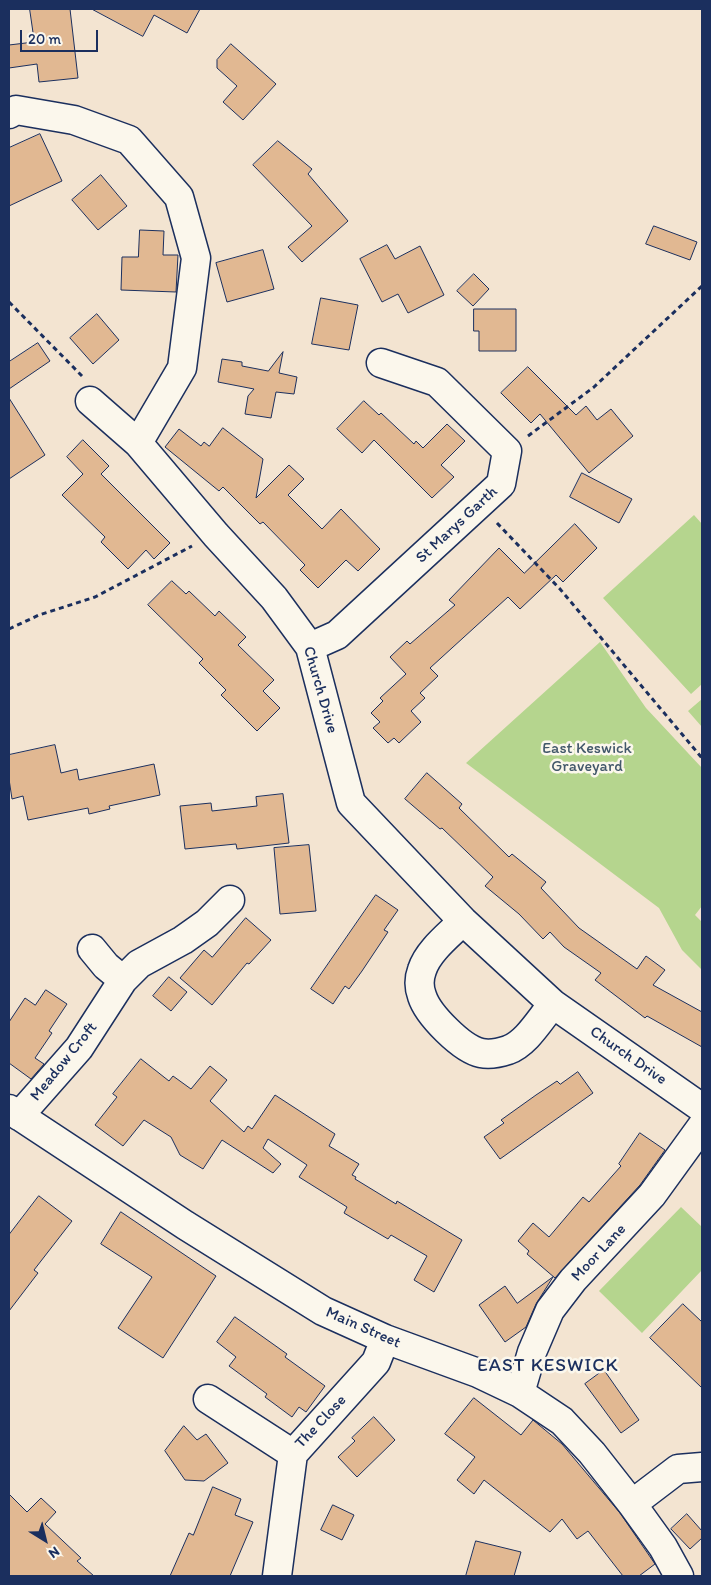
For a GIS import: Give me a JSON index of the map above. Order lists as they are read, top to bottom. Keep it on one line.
{"streets":{"street":["St Marys Garth","Church Drive","Meadow Croft","Moor Lane","Main Street","The Close"]},"crossings":[["St Marys Garth","Church Drive"],["Meadow Croft","Main Street"],["Moor Lane","Main Street"],["Main Street","The Close"]],"districts":["EAST KESWICK"],"parks":["East Keswick Graveyard"],"scale_bar":"20 m","north":"bottom right"}
